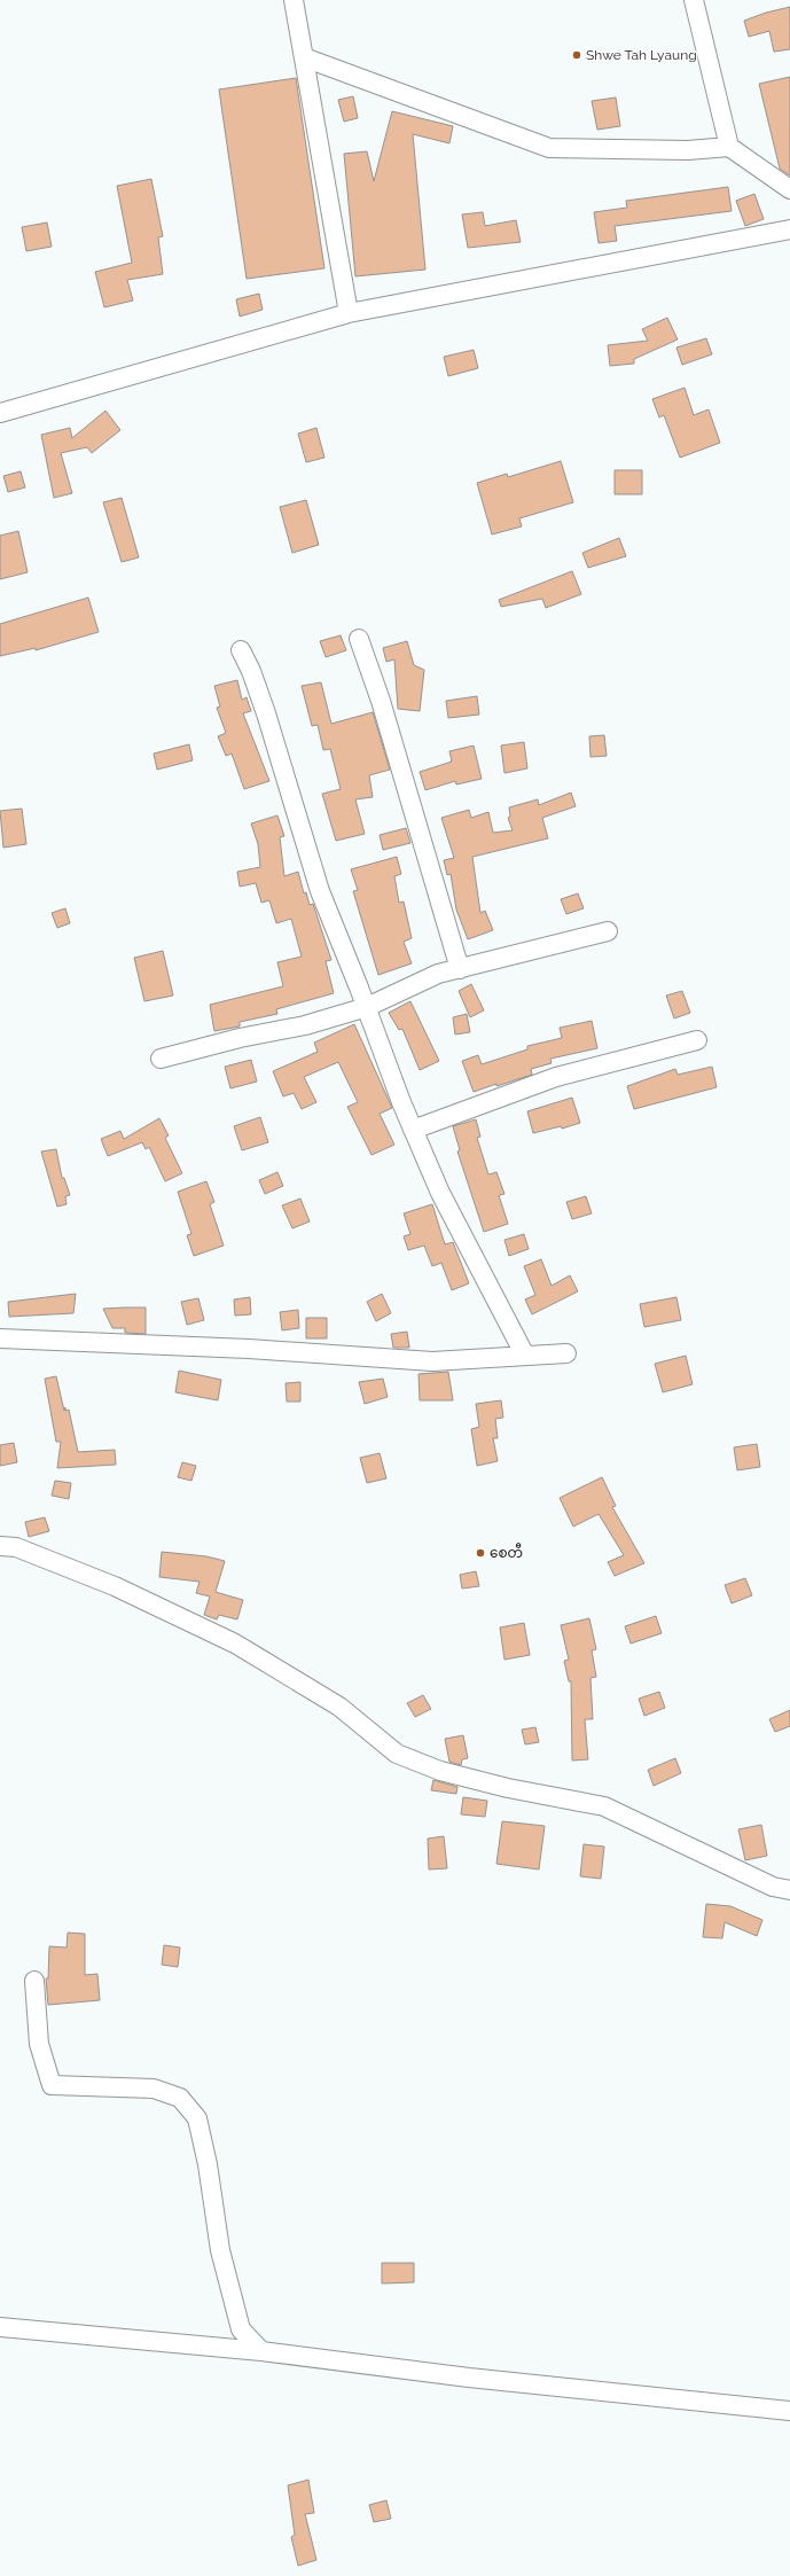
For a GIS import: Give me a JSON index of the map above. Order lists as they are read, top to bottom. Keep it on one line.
{"places":["Shwe Tah Lyaung","စေတီ"]}
